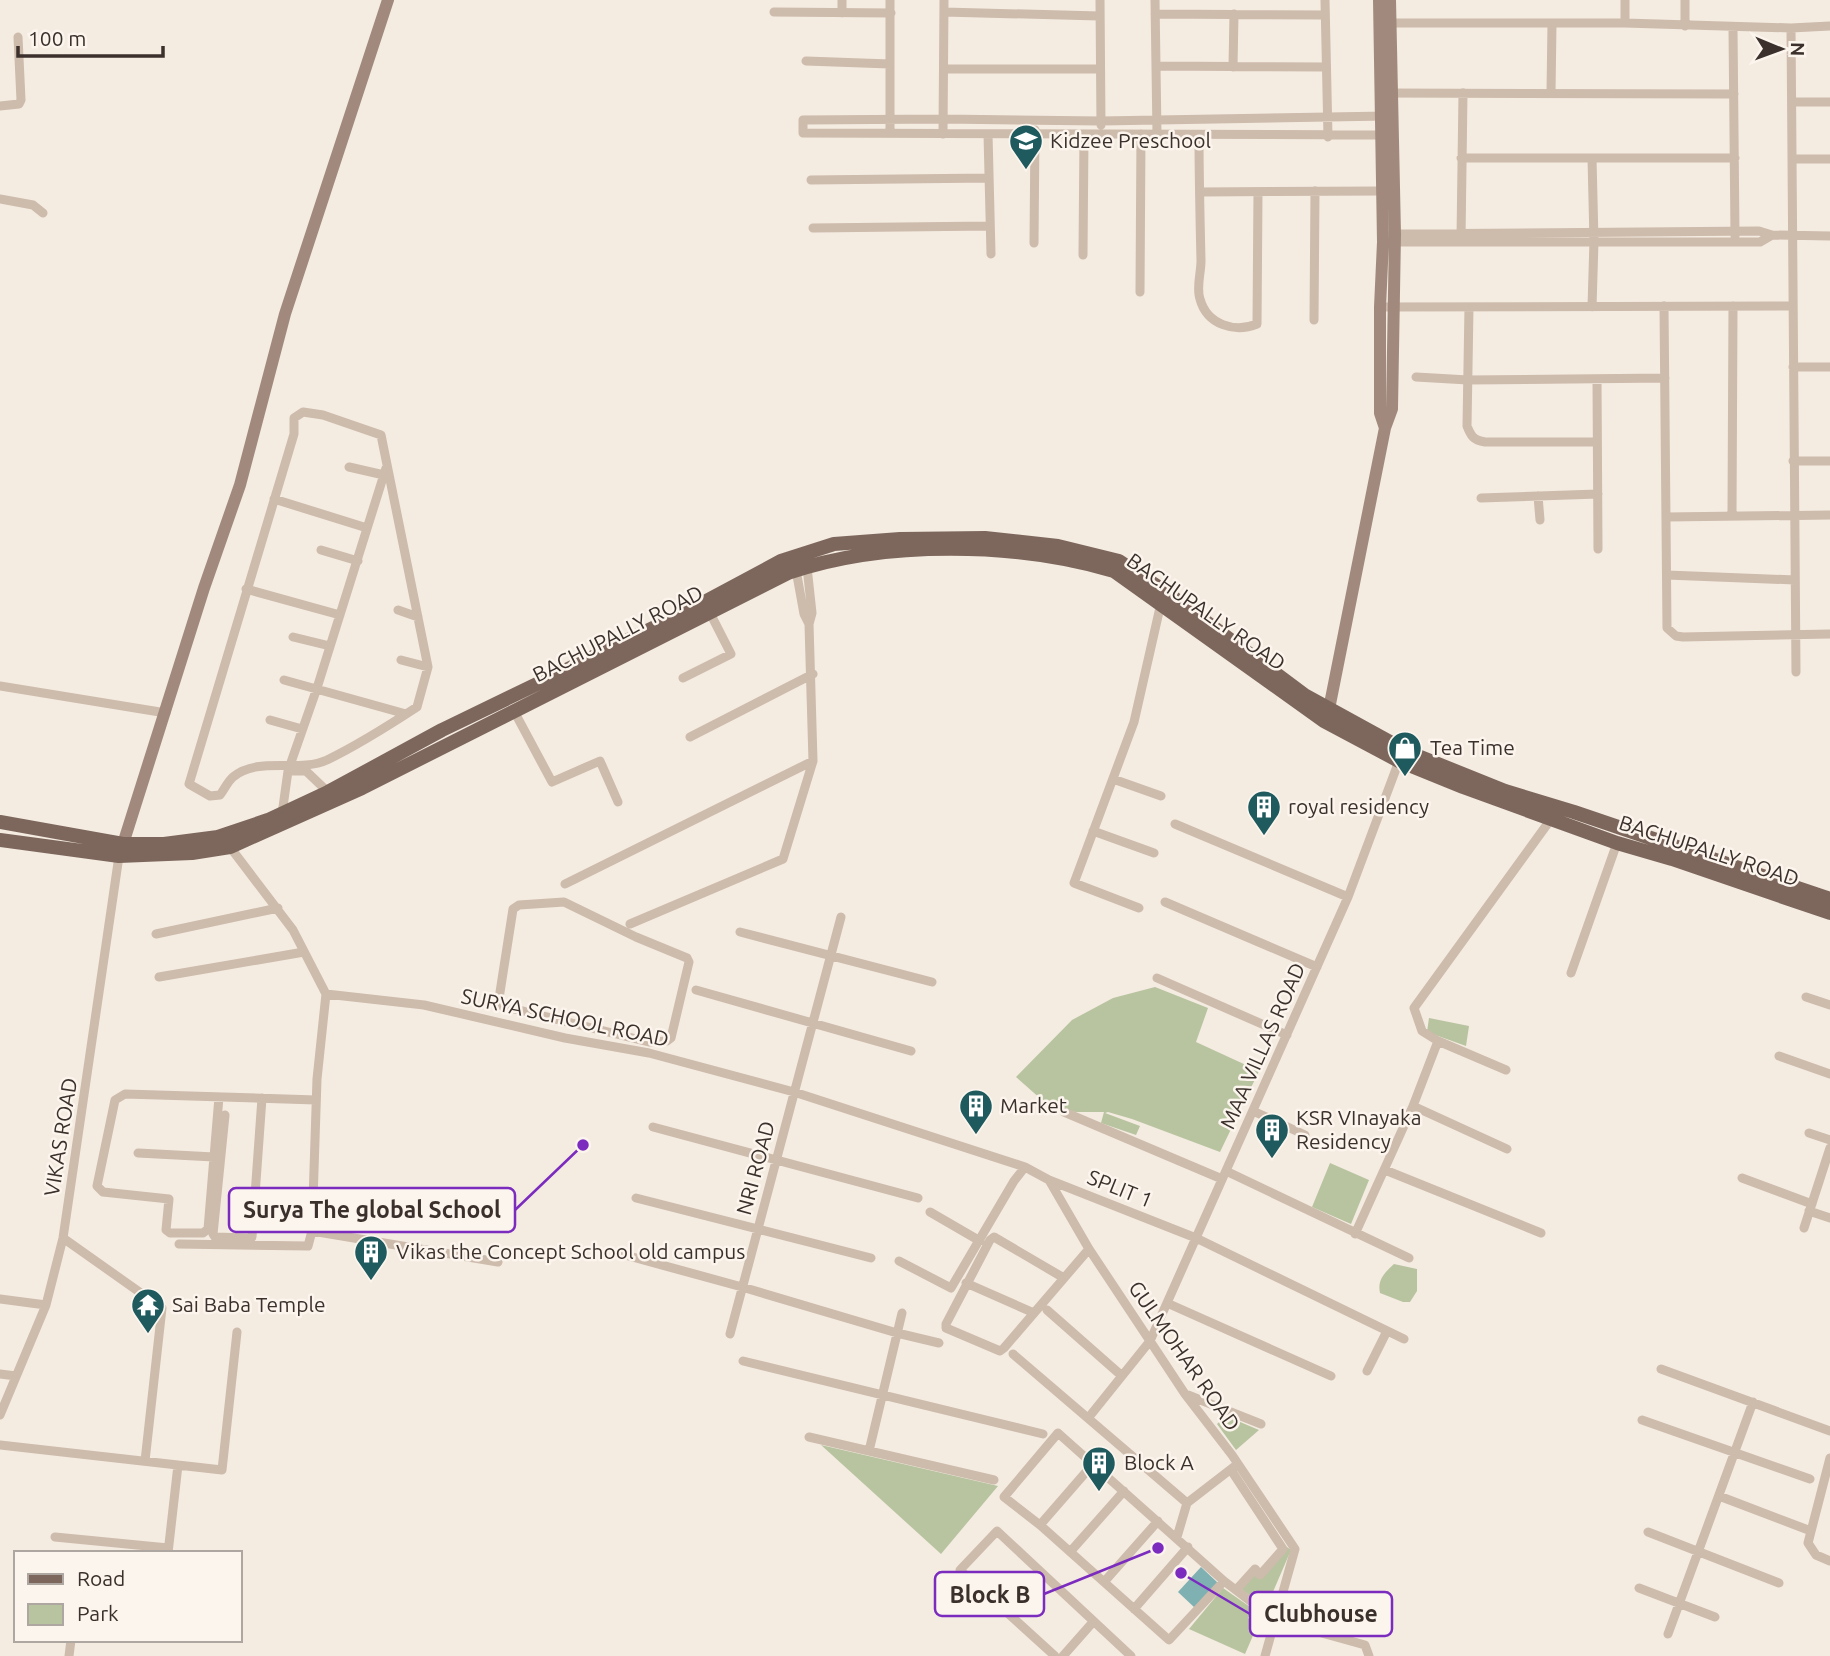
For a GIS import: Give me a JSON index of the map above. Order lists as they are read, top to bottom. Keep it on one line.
{"streets":{"main road":["BACHUPALLY ROAD"],"street":["SURYA SCHOOL ROAD","MAA VILLAS ROAD","VIKAS ROAD","NRI ROAD","SPLIT 1","GULMOHAR ROAD"]},"crossings":[["BACHUPALLY ROAD","MAA VILLAS ROAD"],["BACHUPALLY ROAD","VIKAS ROAD"],["SURYA SCHOOL ROAD","NRI ROAD"],["SURYA SCHOOL ROAD","SPLIT 1"],["MAA VILLAS ROAD","SPLIT 1"],["MAA VILLAS ROAD","GULMOHAR ROAD"],["SPLIT 1","GULMOHAR ROAD"]],"places":{"school or university":["Kidzee Preschool"],"shop":["Tea Time"],"building":["royal residency","Market","KSR VInayaka Residency","Vikas the Concept School old campus","Block A"],"other":["Surya The global School","Block B","Clubhouse"],"temple":["Sai Baba Temple"]},"legend":["Road","Park"],"scale_bar":"100 m","north":"right"}
